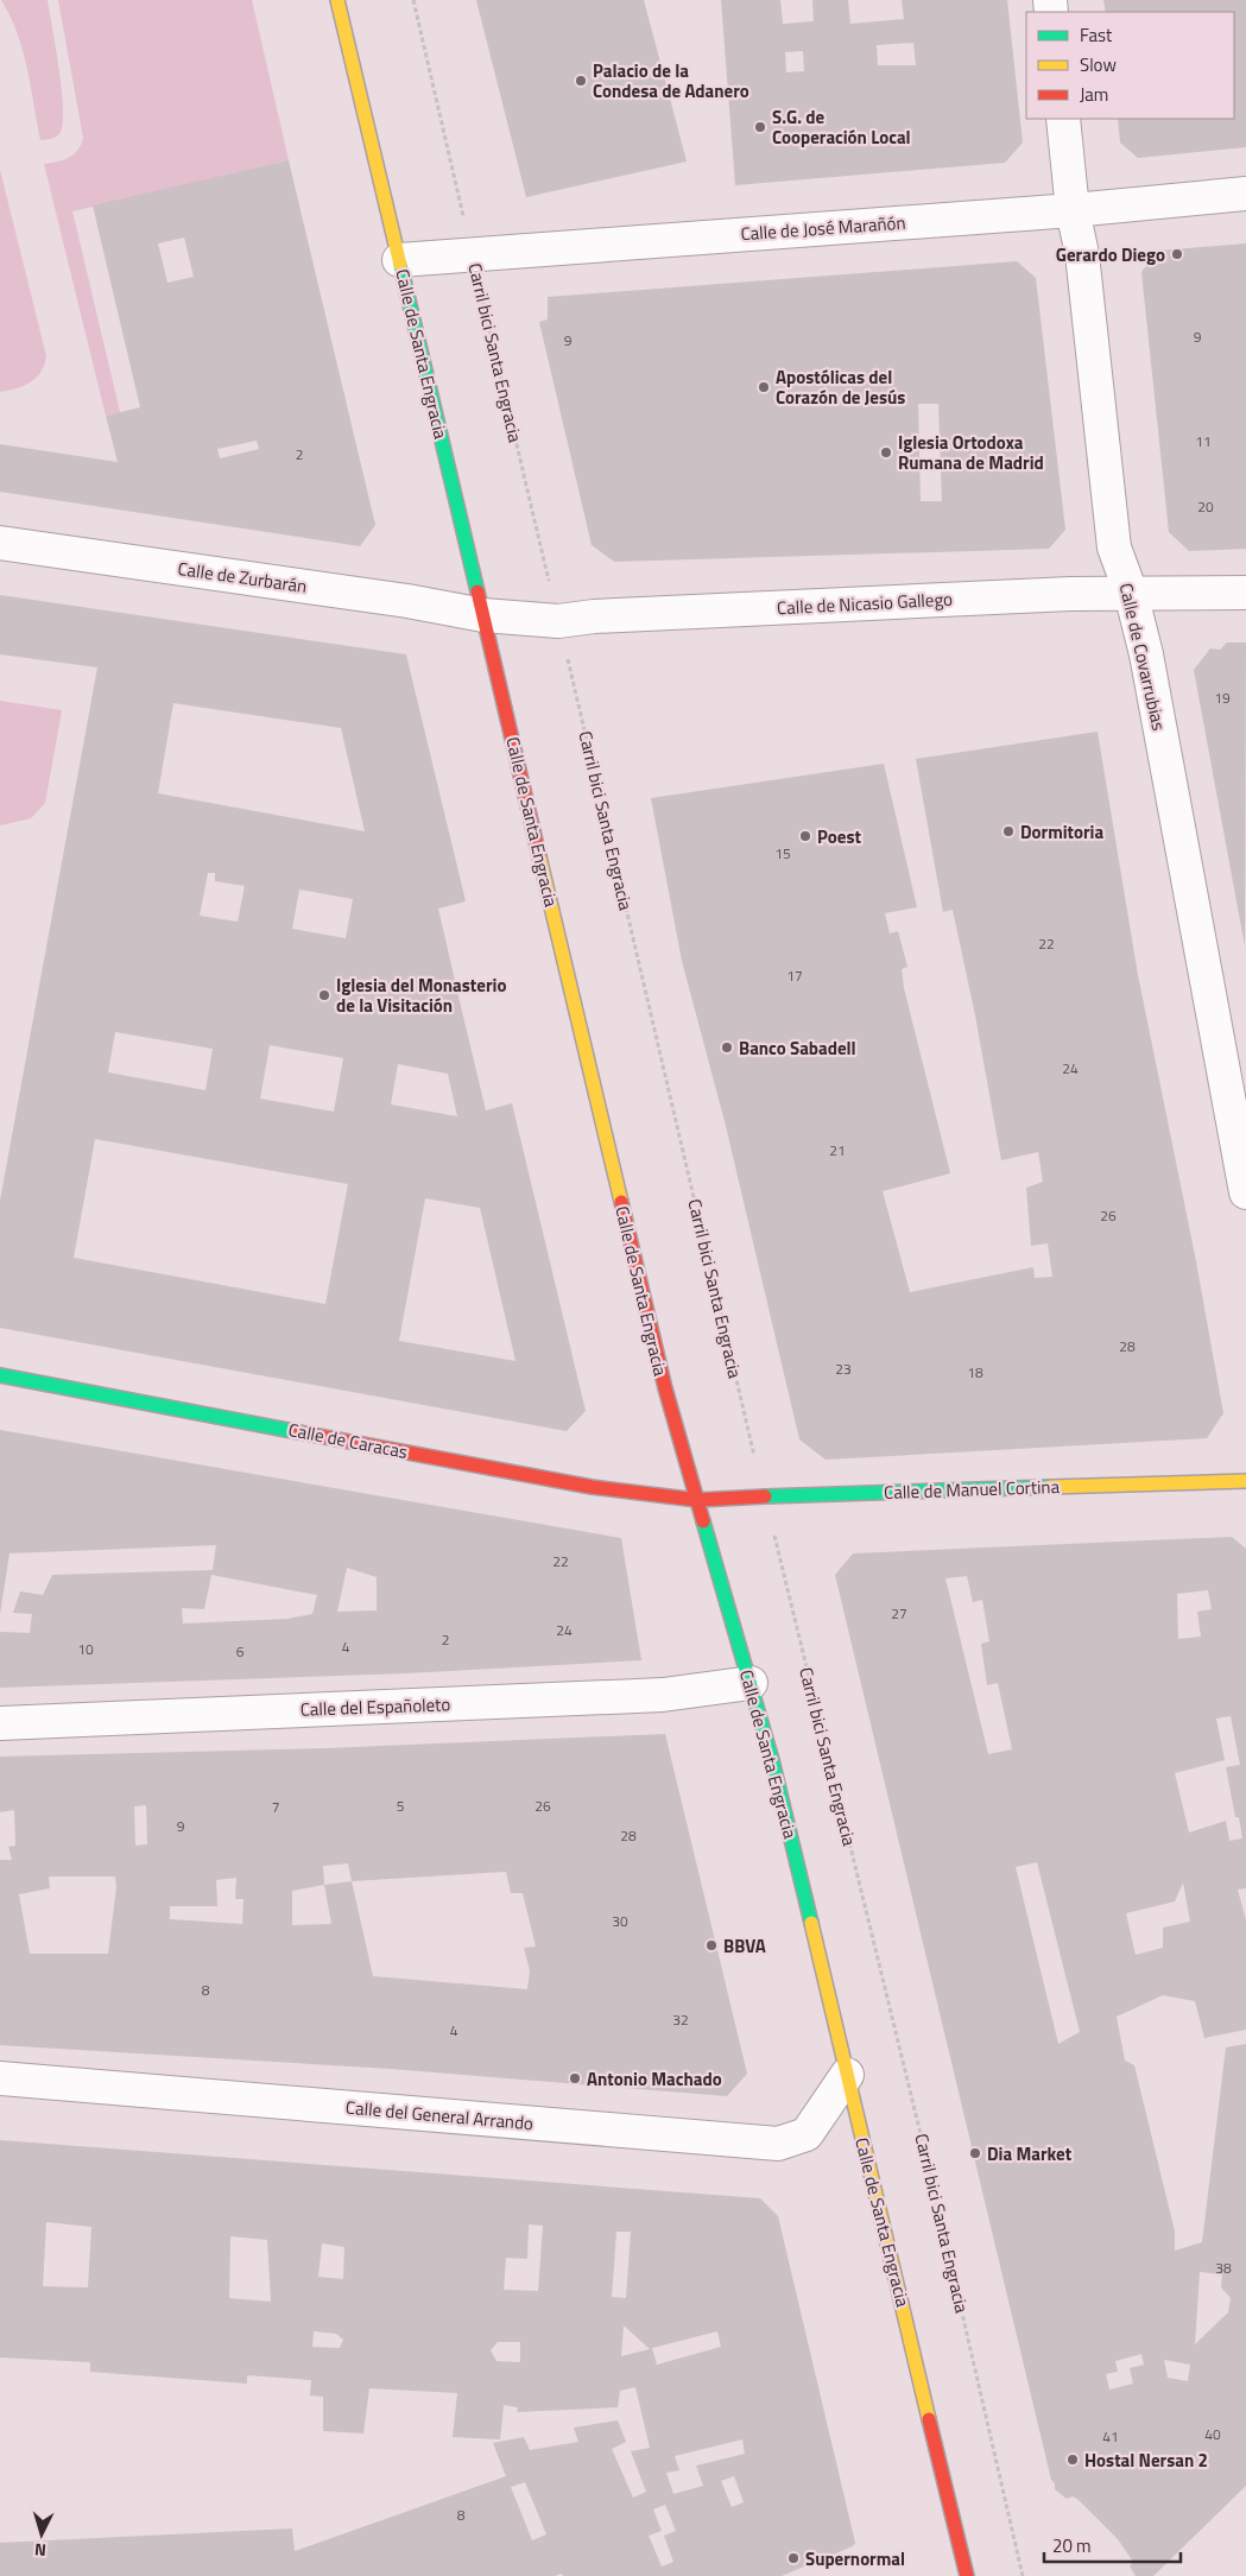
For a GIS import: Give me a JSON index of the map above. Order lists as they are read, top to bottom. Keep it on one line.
{"streets":{"main road":["Calle de Santa Engracia","Calle de Caracas","Calle de Manuel Cortina"],"street":["Calle de José Marañón","Calle de Zurbarán","Calle de Nicasio Gallego","Calle de Covarrubias","Calle del Españoleto","Calle del General Arrando"],"path":["Carril bici Santa Engracia"]},"crossings":[["Calle de José Marañón","Carril bici Santa Engracia"],["Calle de José Marañón","Calle de Santa Engracia"],["Calle de José Marañón","Calle de Covarrubias"],["Carril bici Santa Engracia","Calle de Nicasio Gallego"],["Carril bici Santa Engracia","Calle de Manuel Cortina"],["Calle de Santa Engracia","Calle de Zurbarán"],["Calle de Santa Engracia","Calle de Nicasio Gallego"],["Calle de Santa Engracia","Calle de Caracas"],["Calle de Santa Engracia","Calle de Manuel Cortina"],["Calle de Santa Engracia","Calle del Españoleto"],["Calle de Santa Engracia","Calle del General Arrando"],["Calle de Zurbarán","Calle de Nicasio Gallego"],["Calle de Nicasio Gallego","Calle de Covarrubias"],["Calle de Caracas","Calle de Manuel Cortina"]],"places":["Palacio de la Condesa de Adanero","S.G. de Cooperación Local","Gerardo Diego","Apostólicas del Corazón de Jesús","Iglesia Ortodoxa Rumana de Madrid","Dormitoria","Poest","Iglesia del Monasterio de la Visitación","Banco Sabadell","BBVA","Antonio Machado","Dia Market","Hostal Nersan 2","Supernormal"],"house_numbers":["9","9","11","2","20","19","15","22","17","24","21","26","28","23","18","22","27","24","2","4","10","6","5","26","7","9","28","30","8","32","4","38","40","41","8"],"legend":["Fast","Slow","Jam"],"scale_bar":"20 m","north":"bottom"}
